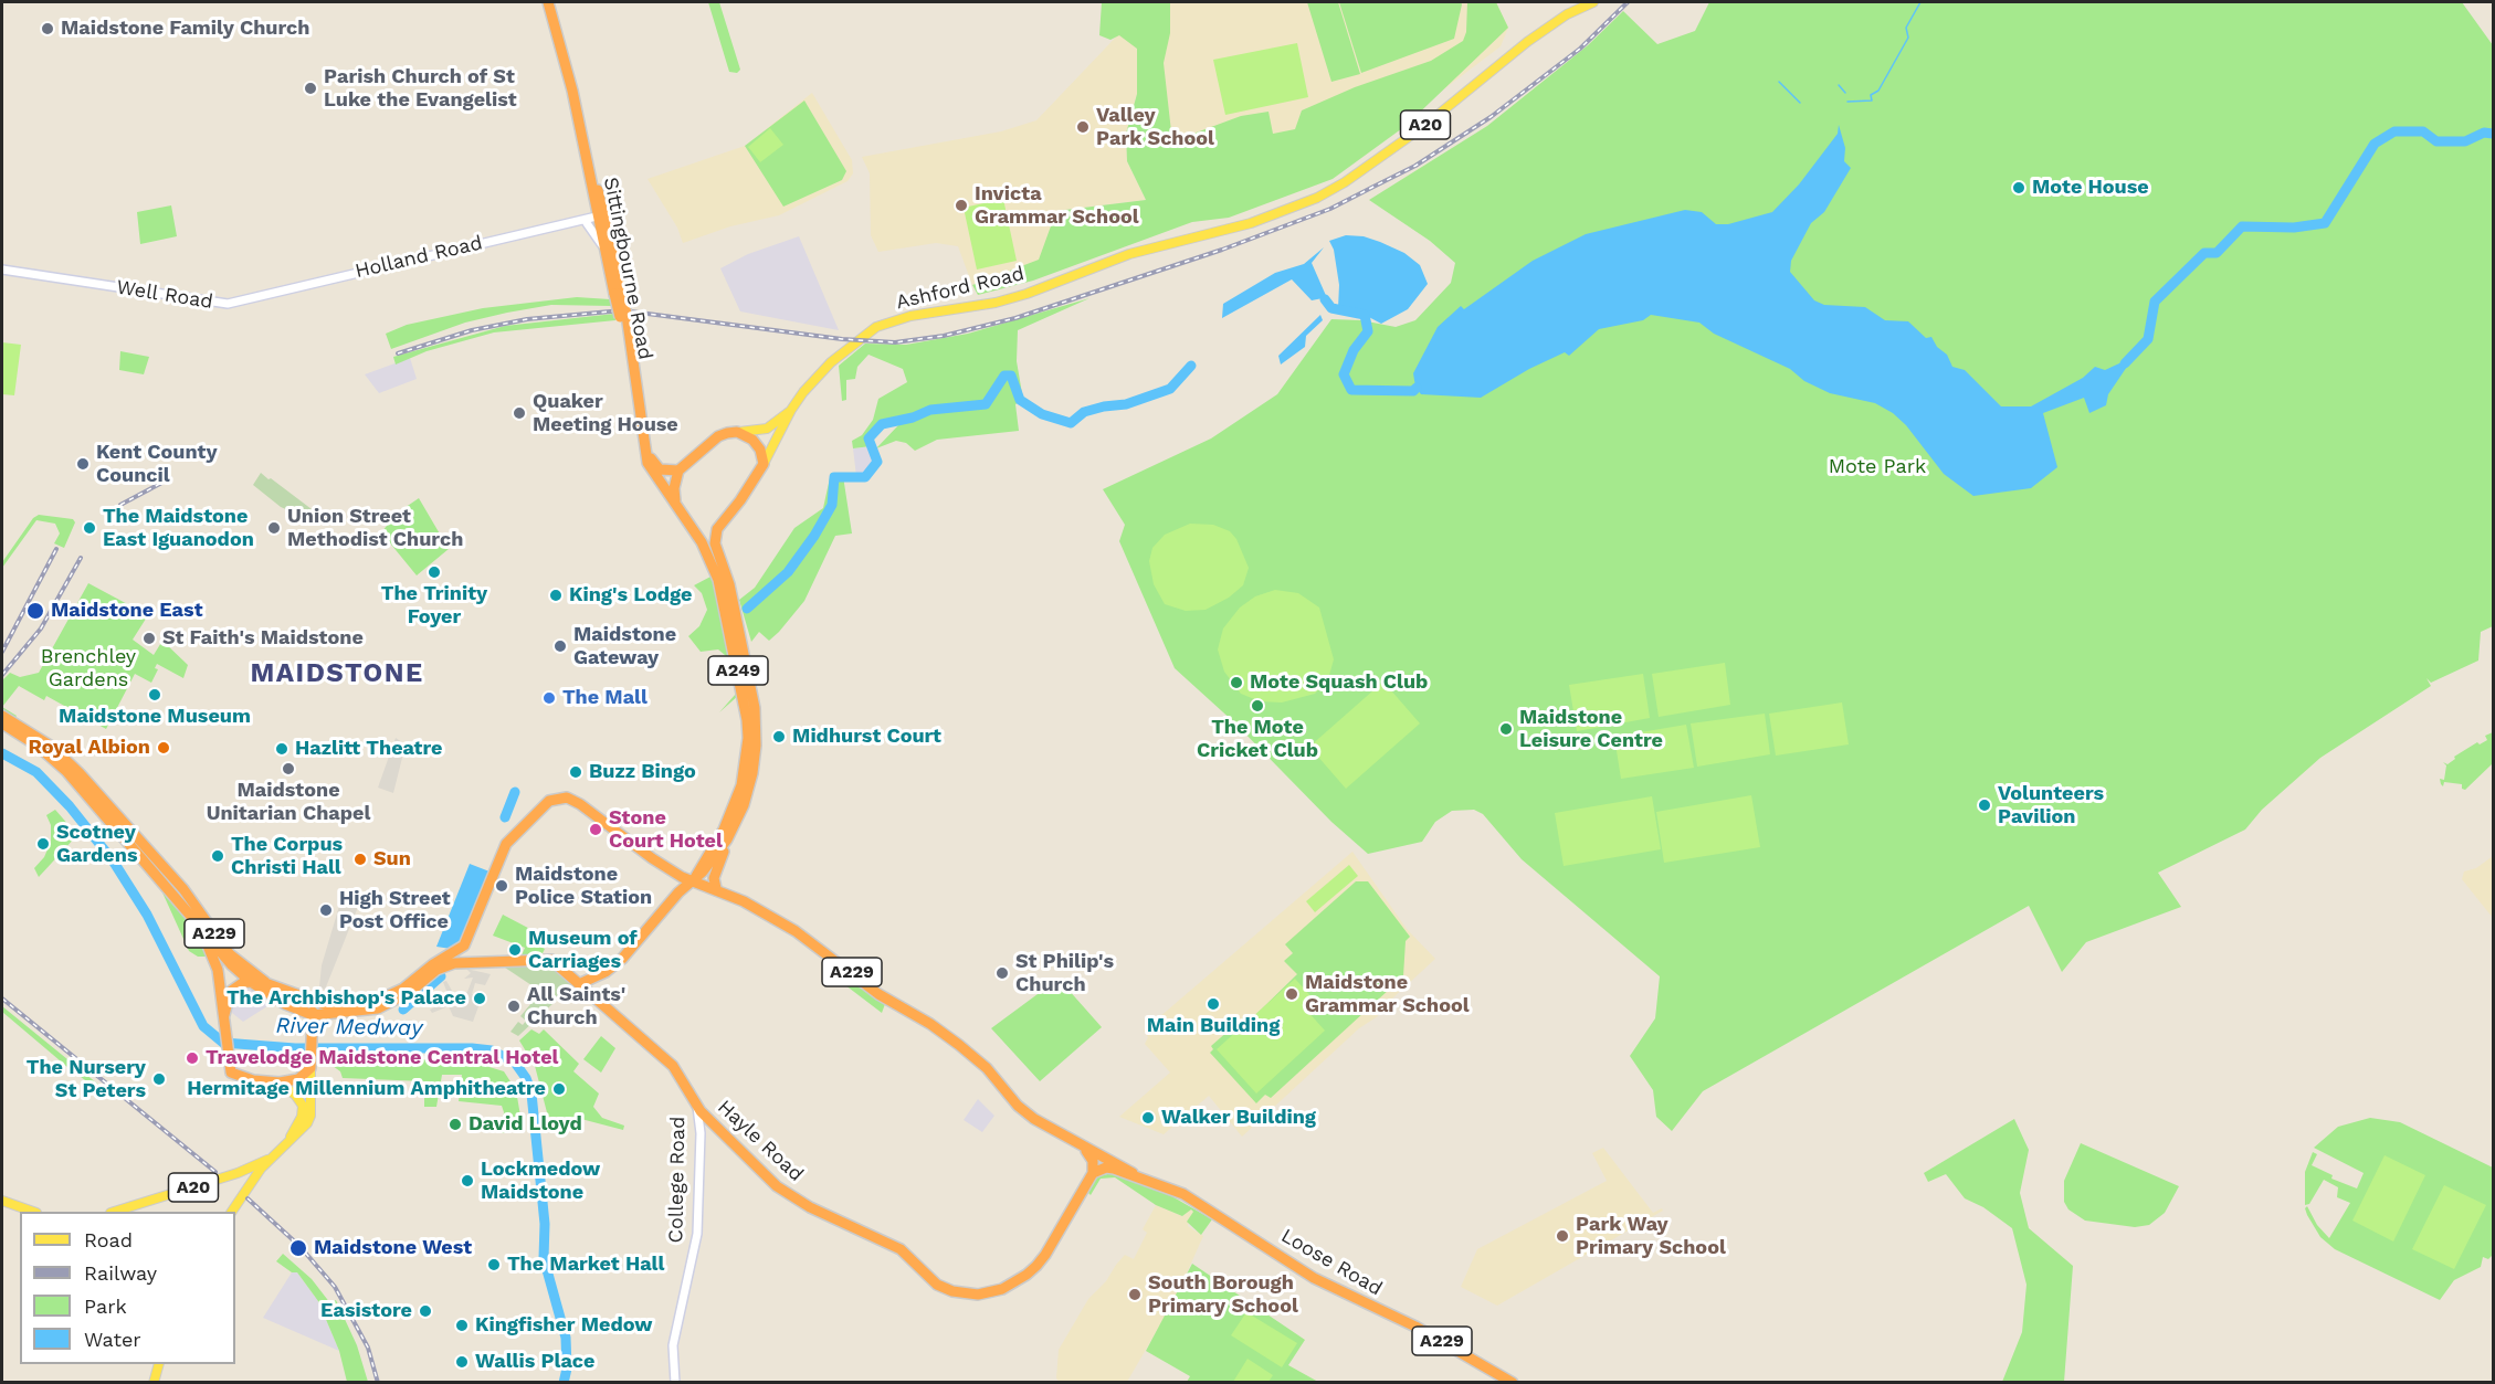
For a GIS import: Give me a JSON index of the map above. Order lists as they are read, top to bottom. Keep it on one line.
{"streets":{"highway":["Sittingbourne Road","Ashford Road","A249","A229","Hayle Road","College Road","Loose Road"],"main road":["A20","Holland Road","Well Road"]},"crossings":[["A20","Ashford Road"],["A20","A249"],["A20","A229"],["A20","College Road"],["Holland Road","Sittingbourne Road"],["Holland Road","Well Road"],["Sittingbourne Road","A249"],["Ashford Road","A249"],["A249","A229"],["A249","College Road"],["A249","Loose Road"],["A229","College Road"],["A229","Loose Road"],["Hayle Road","College Road"],["Hayle Road","Loose Road"]],"districts":["MAIDSTONE"],"water":["River Medway"],"parks":["Mote Park","Brenchley Gardens"],"places":["Maidstone Family Church","Parish Church of St Luke the Evangelist","Valley Park School","Mote House","Invicta Grammar School","Quaker Meeting House","Kent County Council","The Maidstone East Iguanodon","Union Street Methodist Church","The Trinity Foyer","King's Lodge","Maidstone East","St Faith's Maidstone","Maidstone Gateway","Mote Squash Club","Maidstone Museum","The Mall","The Mote Cricket Club","Maidstone Leisure Centre","Midhurst Court","Royal Albion","Hazlitt Theatre","Maidstone Unitarian Chapel","Buzz Bingo","Volunteers Pavilion","Stone Court Hotel","Scotney Gardens","The Corpus Christi Hall","Sun","Maidstone Police Station","High Street Post Office","Museum of Carriages","St Philip's Church","Maidstone Grammar School","The Archbishop's Palace","Main Building","All Saints' Church","Travelodge Maidstone Central Hotel","The Nursery St Peters","Hermitage Millennium Amphitheatre","Walker Building","David Lloyd","Lockmedow Maidstone","Park Way Primary School","Maidstone West","The Market Hall","South Borough Primary School","Easistore","Kingfisher Medow","Wallis Place"],"legend":["Road","Railway","Park","Water"]}
